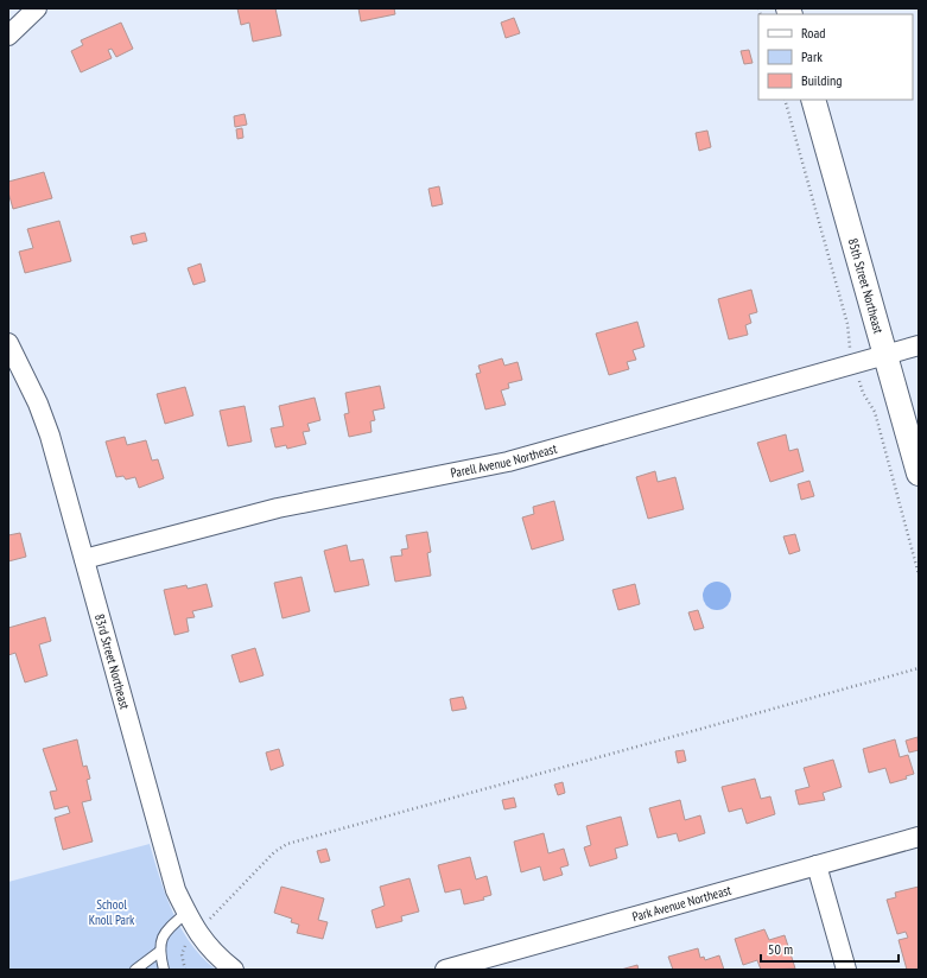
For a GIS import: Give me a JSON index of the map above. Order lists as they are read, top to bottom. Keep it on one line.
{"streets":{"street":["85th Street Northeast","Parell Avenue Northeast","83rd Street Northeast","Park Avenue Northeast"]},"crossings":[["85th Street Northeast","Parell Avenue Northeast"],["Parell Avenue Northeast","83rd Street Northeast"]],"parks":["School Knoll Park"],"legend":["Road","Park","Building"],"scale_bar":"50 m"}
